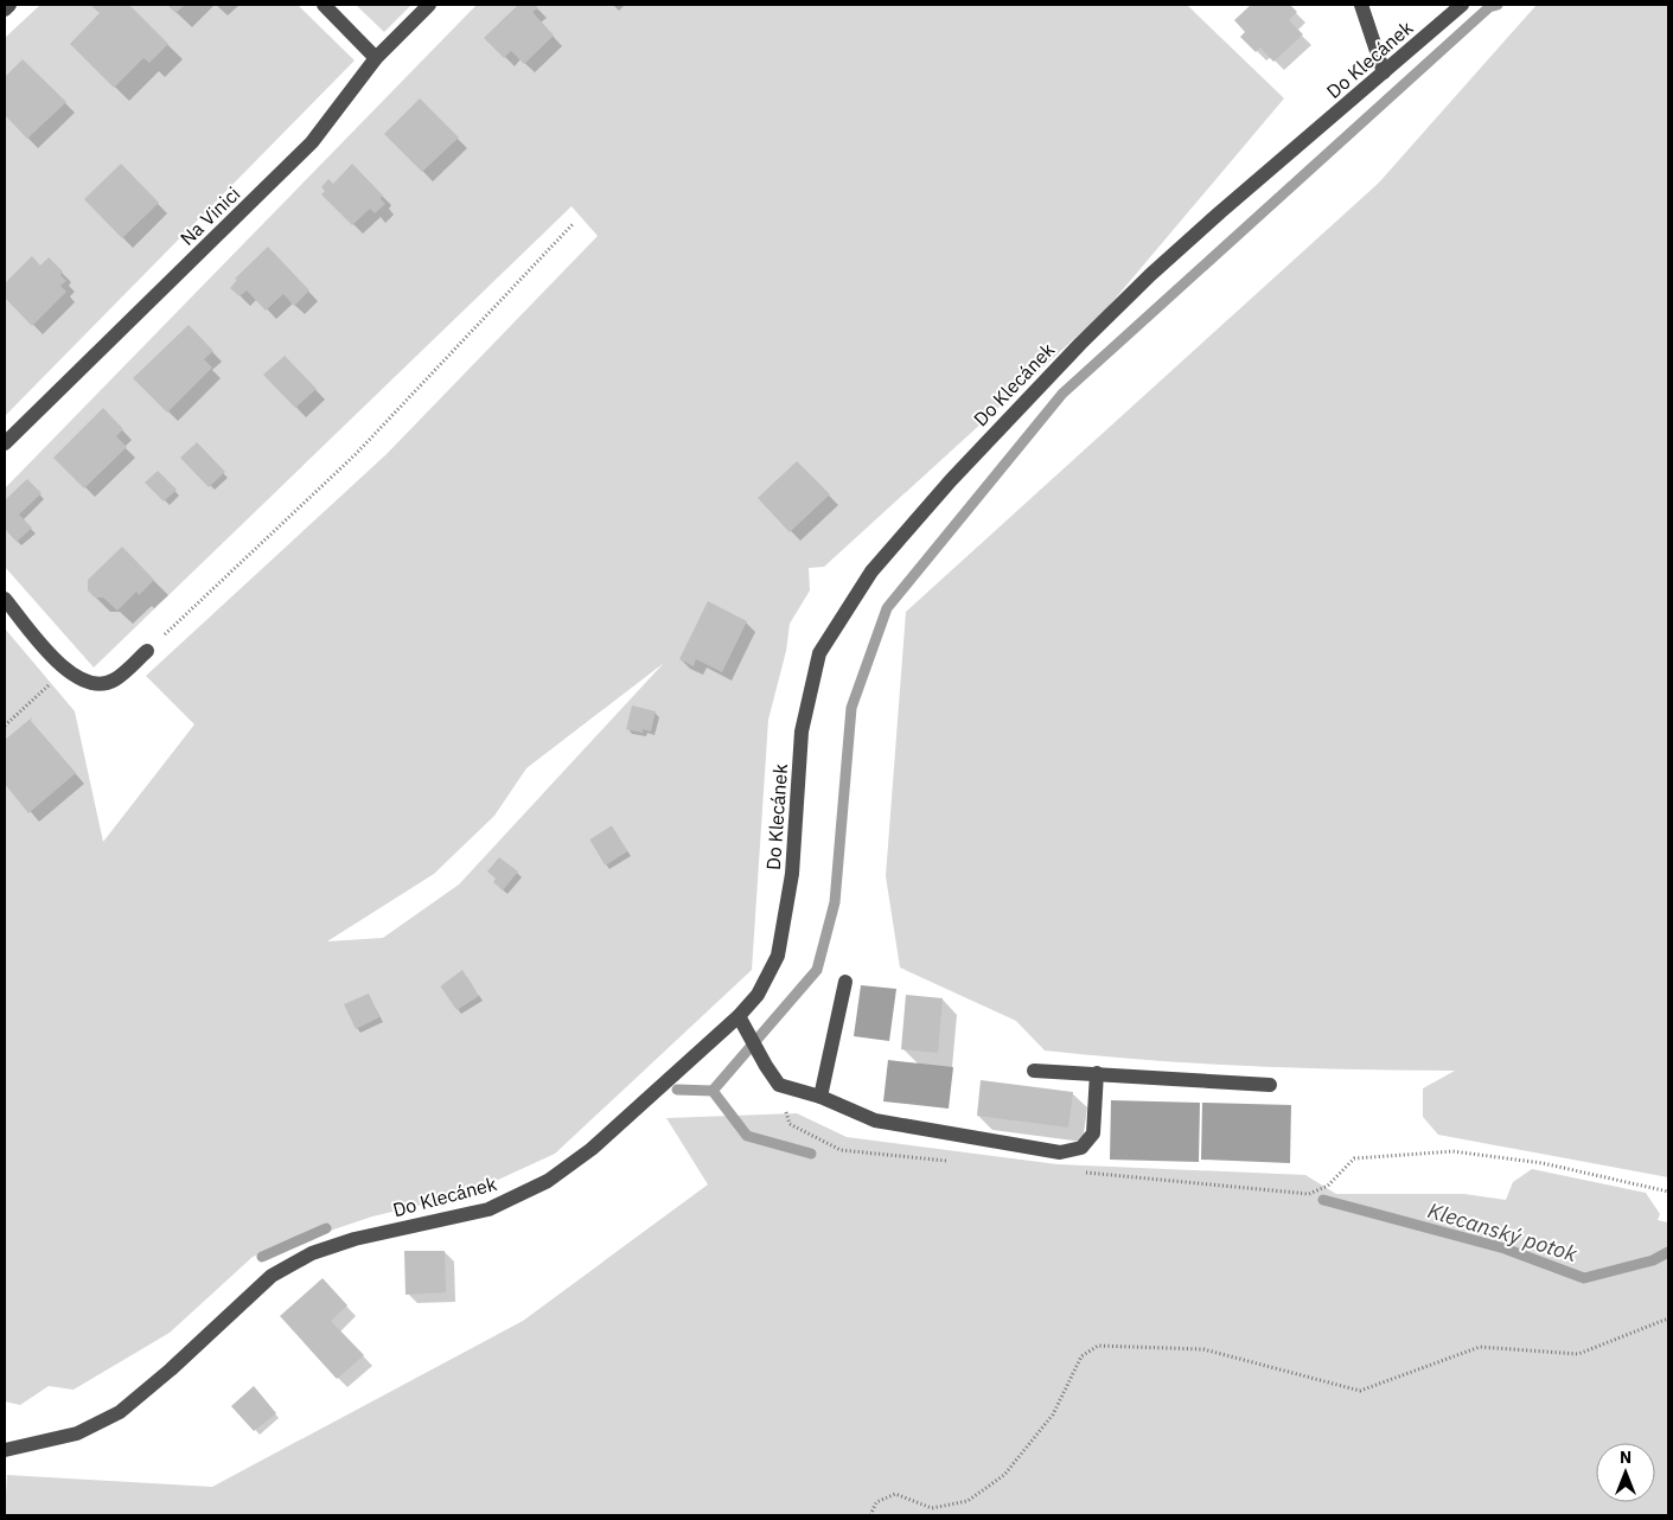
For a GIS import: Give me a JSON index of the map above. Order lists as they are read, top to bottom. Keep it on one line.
{"streets":{"street":["Do Klecánek","Na Vinici"]},"water":["Klecanský potok"],"north":"top"}
